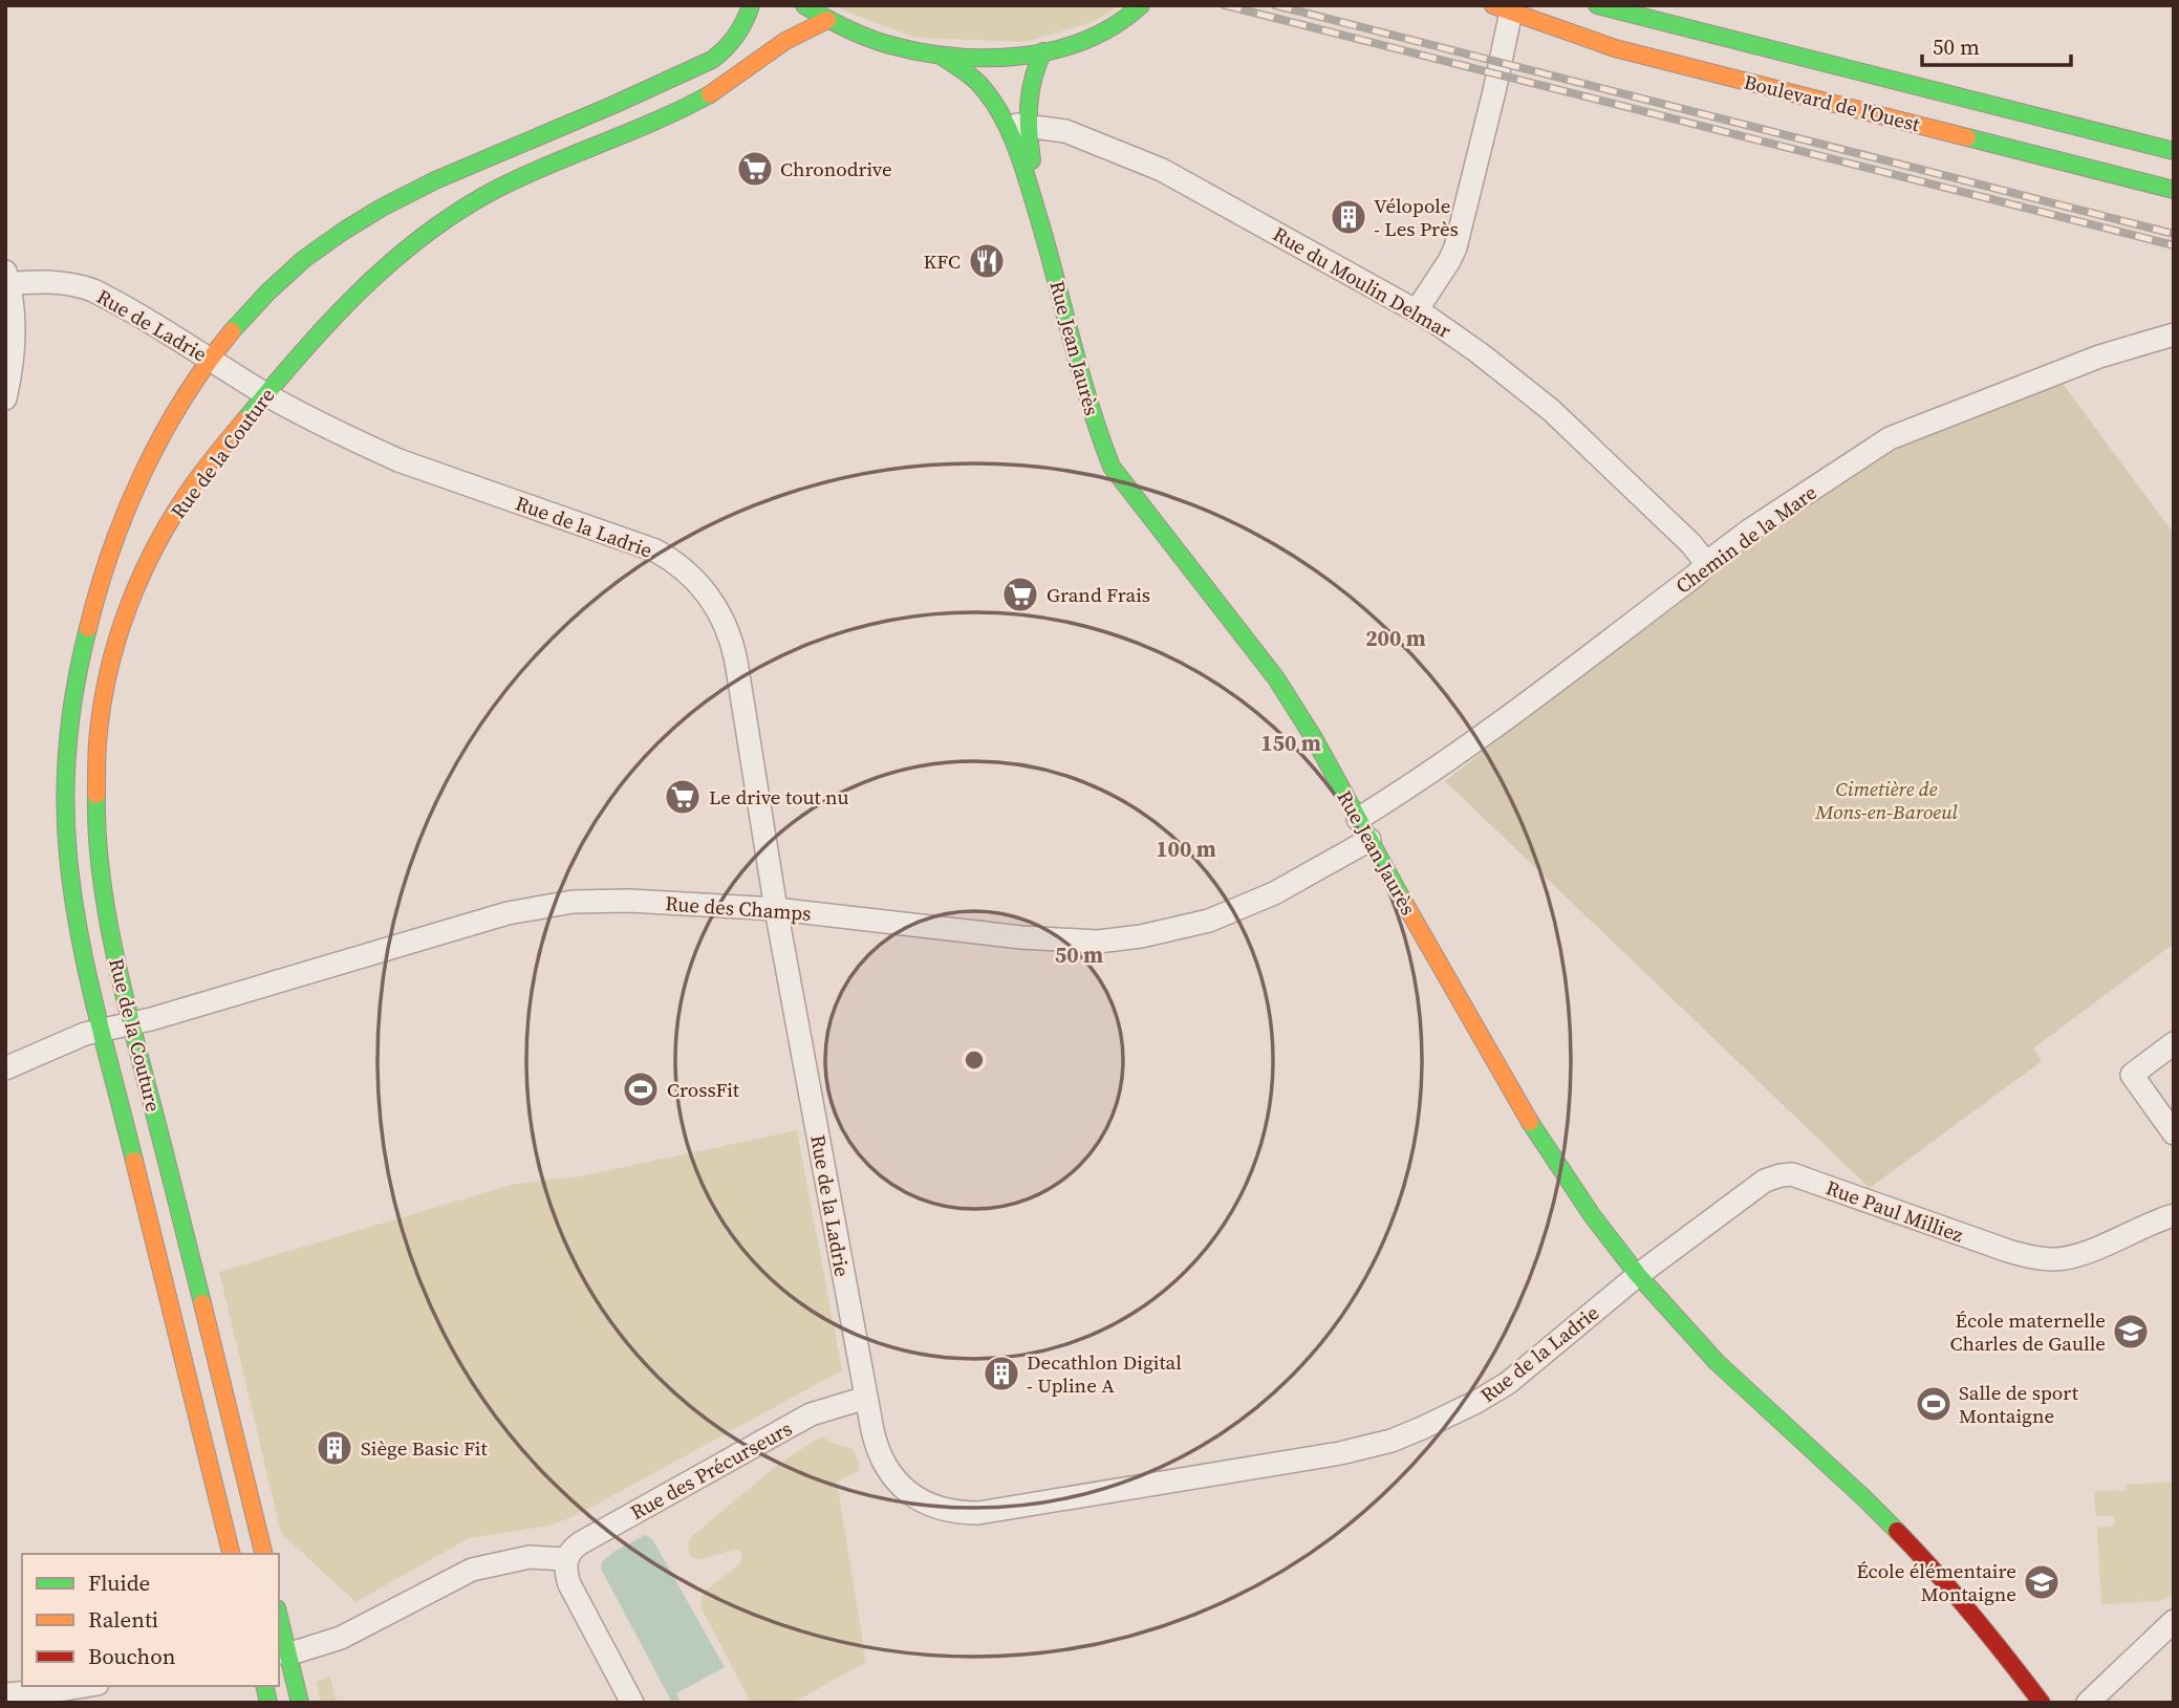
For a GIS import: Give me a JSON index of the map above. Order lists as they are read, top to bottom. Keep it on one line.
{"streets":{"street":["Boulevard de l'Ouest","Rue du Moulin Delmar","Rue de Ladrie","Rue Jean Jaurès","Rue de la Couture","Rue de la Ladrie","Chemin de la Mare","Rue des Champs","Rue Paul Milliez","Rue des Précurseurs"]},"crossings":[["Rue du Moulin Delmar","Rue Jean Jaurès"],["Rue du Moulin Delmar","Chemin de la Mare"],["Rue de Ladrie","Rue de la Couture"],["Rue de Ladrie","Rue de la Ladrie"],["Rue Jean Jaurès","Rue de la Ladrie"],["Rue Jean Jaurès","Chemin de la Mare"],["Rue Jean Jaurès","Rue des Champs"],["Rue Jean Jaurès","Rue Paul Milliez"],["Rue de la Couture","Rue de la Ladrie"],["Rue de la Couture","Rue des Champs"],["Rue de la Ladrie","Rue des Champs"],["Rue de la Ladrie","Rue Paul Milliez"],["Rue de la Ladrie","Rue des Précurseurs"]],"parks":["Cimetière de Mons-en-Baroeul"],"places":{"supermarket":["Chronodrive","Grand Frais","Le drive tout nu"],"building":["Vélopole - Les Près","Decathlon Digital - Upline A","Siège Basic Fit"],"restaurant":["KFC"],"sports":["CrossFit","Salle de sport Montaigne"],"school or university":["École maternelle Charles de Gaulle","École élémentaire Montaigne"]},"legend":["Fluide","Ralenti","Bouchon"],"scale_bar":"50 m","rings":["200 m","150 m","100 m","50 m"]}
